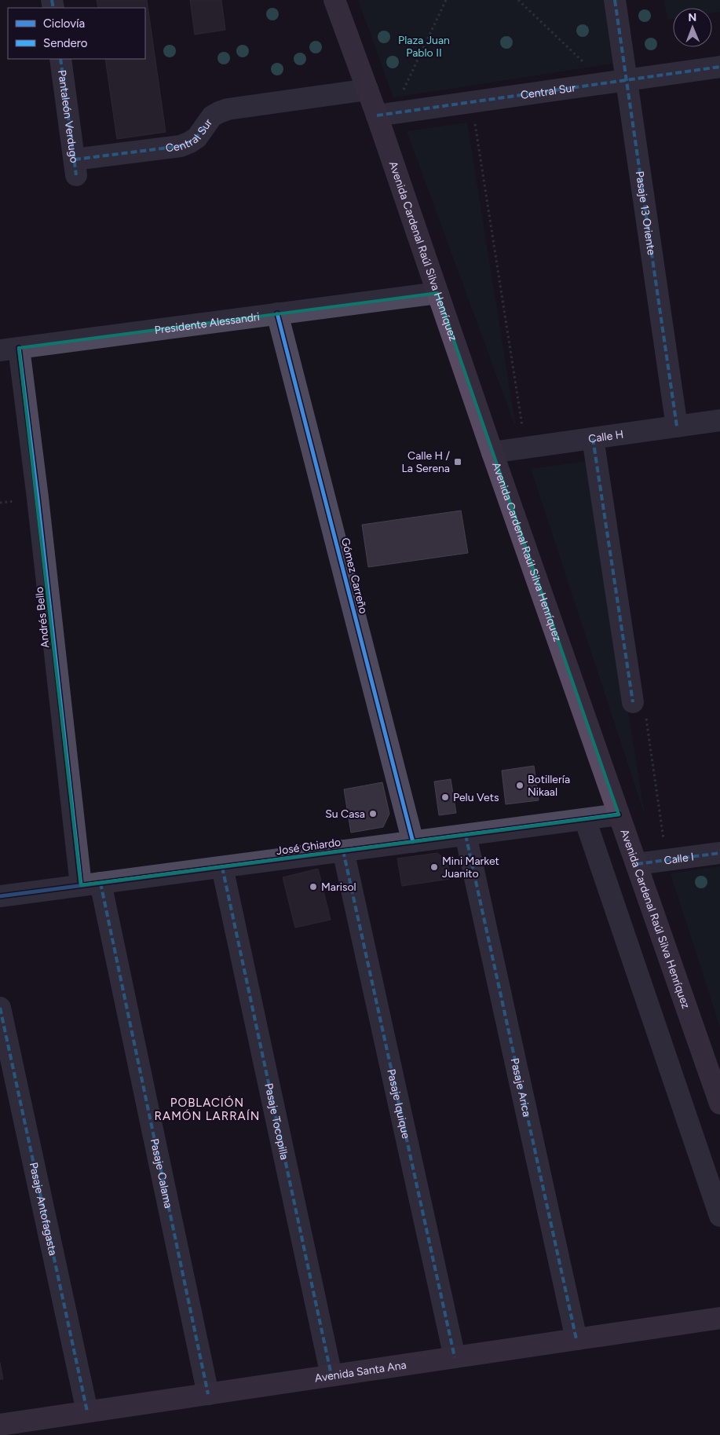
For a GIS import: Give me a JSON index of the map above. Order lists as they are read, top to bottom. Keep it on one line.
{"streets":{"main road":["Avenida Cardenal Raúl Silva Henríquez","Avenida Santa Ana"],"street":["Central Sur","Pantaleón Verdugo","Pasaje 13 Oriente","Presidente Alessandri","Calle H","Gómez Carreño","Andrés Bello","José Ghiardo","Calle I","Pasaje Arica","Pasaje Iquique","Pasaje Tocopilla","Pasaje Calama","Pasaje Antofagasta"]},"crossings":[["Central Sur","Pantaleón Verdugo"],["Central Sur","Pasaje 13 Oriente"],["Central Sur","Avenida Cardenal Raúl Silva Henríquez"],["Pasaje 13 Oriente","Calle H"],["Avenida Cardenal Raúl Silva Henríquez","Presidente Alessandri"],["Avenida Cardenal Raúl Silva Henríquez","Calle H"],["Avenida Cardenal Raúl Silva Henríquez","José Ghiardo"],["Avenida Cardenal Raúl Silva Henríquez","Calle I"],["Presidente Alessandri","Gómez Carreño"],["Presidente Alessandri","Andrés Bello"],["Gómez Carreño","José Ghiardo"],["Andrés Bello","José Ghiardo"],["Andrés Bello","Pasaje Calama"],["José Ghiardo","Pasaje Arica"],["José Ghiardo","Pasaje Iquique"],["José Ghiardo","Pasaje Tocopilla"],["José Ghiardo","Pasaje Calama"],["Pasaje Arica","Avenida Santa Ana"],["Pasaje Iquique","Avenida Santa Ana"],["Pasaje Tocopilla","Avenida Santa Ana"],["Pasaje Calama","Avenida Santa Ana"],["Pasaje Antofagasta","Avenida Santa Ana"]],"districts":["POBLACIÓN RAMÓN LARRAÍN"],"parks":["Plaza Juan Pablo II"],"places":{"transit":["Calle H / La Serena"],"other":["Botillería Nikaal","Pelu Vets","Su Casa","Mini Market Juanito","Marisol"]},"legend":["Ciclovía","Sendero"],"north":"top"}
